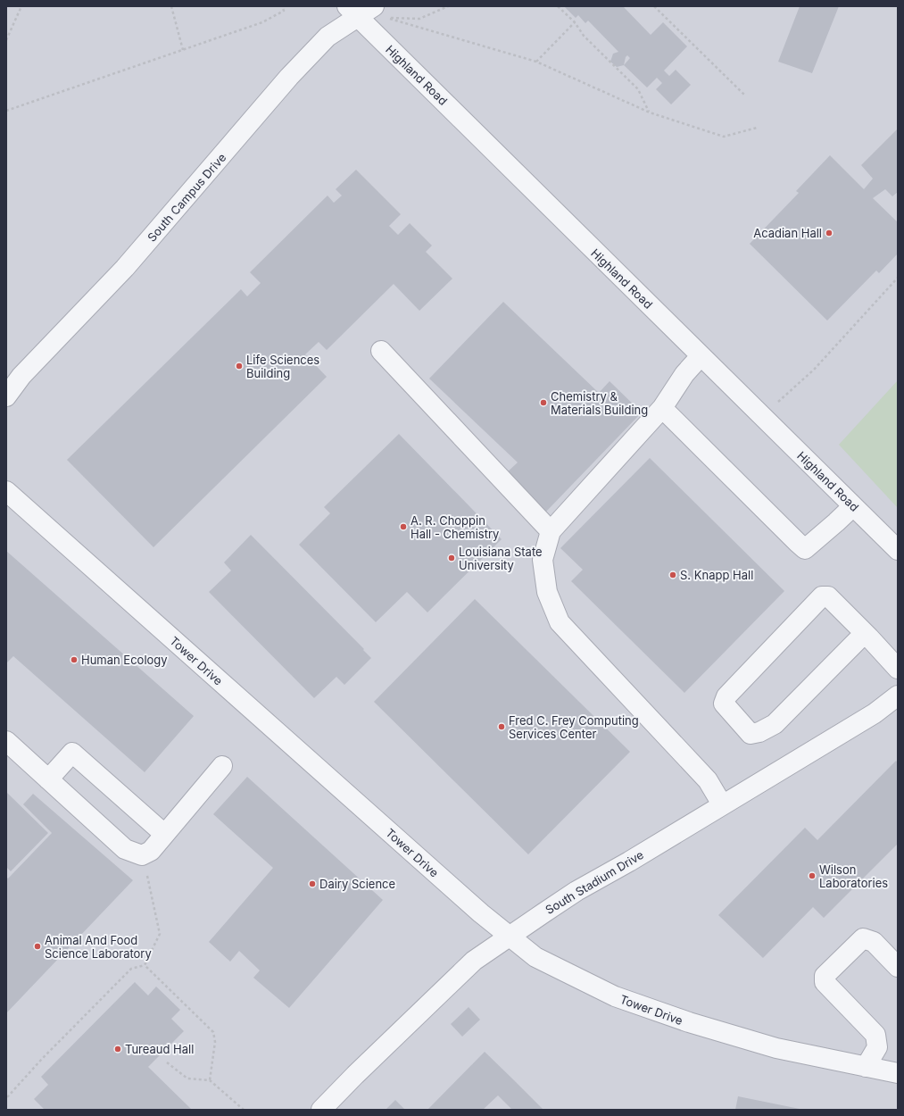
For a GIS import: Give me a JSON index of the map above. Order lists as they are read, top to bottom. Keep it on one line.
{"streets":{"street":["Highland Road","South Campus Drive","Tower Drive","South Stadium Drive"]},"crossings":[["Highland Road","South Campus Drive"],["Tower Drive","South Stadium Drive"]],"places":["Acadian Hall","Life Sciences Building","Chemistry & Materials Building","A. R. Choppin Hall - Chemistry","Louisiana State University","S. Knapp Hall","Human Ecology","Fred C. Frey Computing Services Center","Wilson Laboratories","Dairy Science","Animal And Food Science Laboratory","Tureaud Hall"]}
